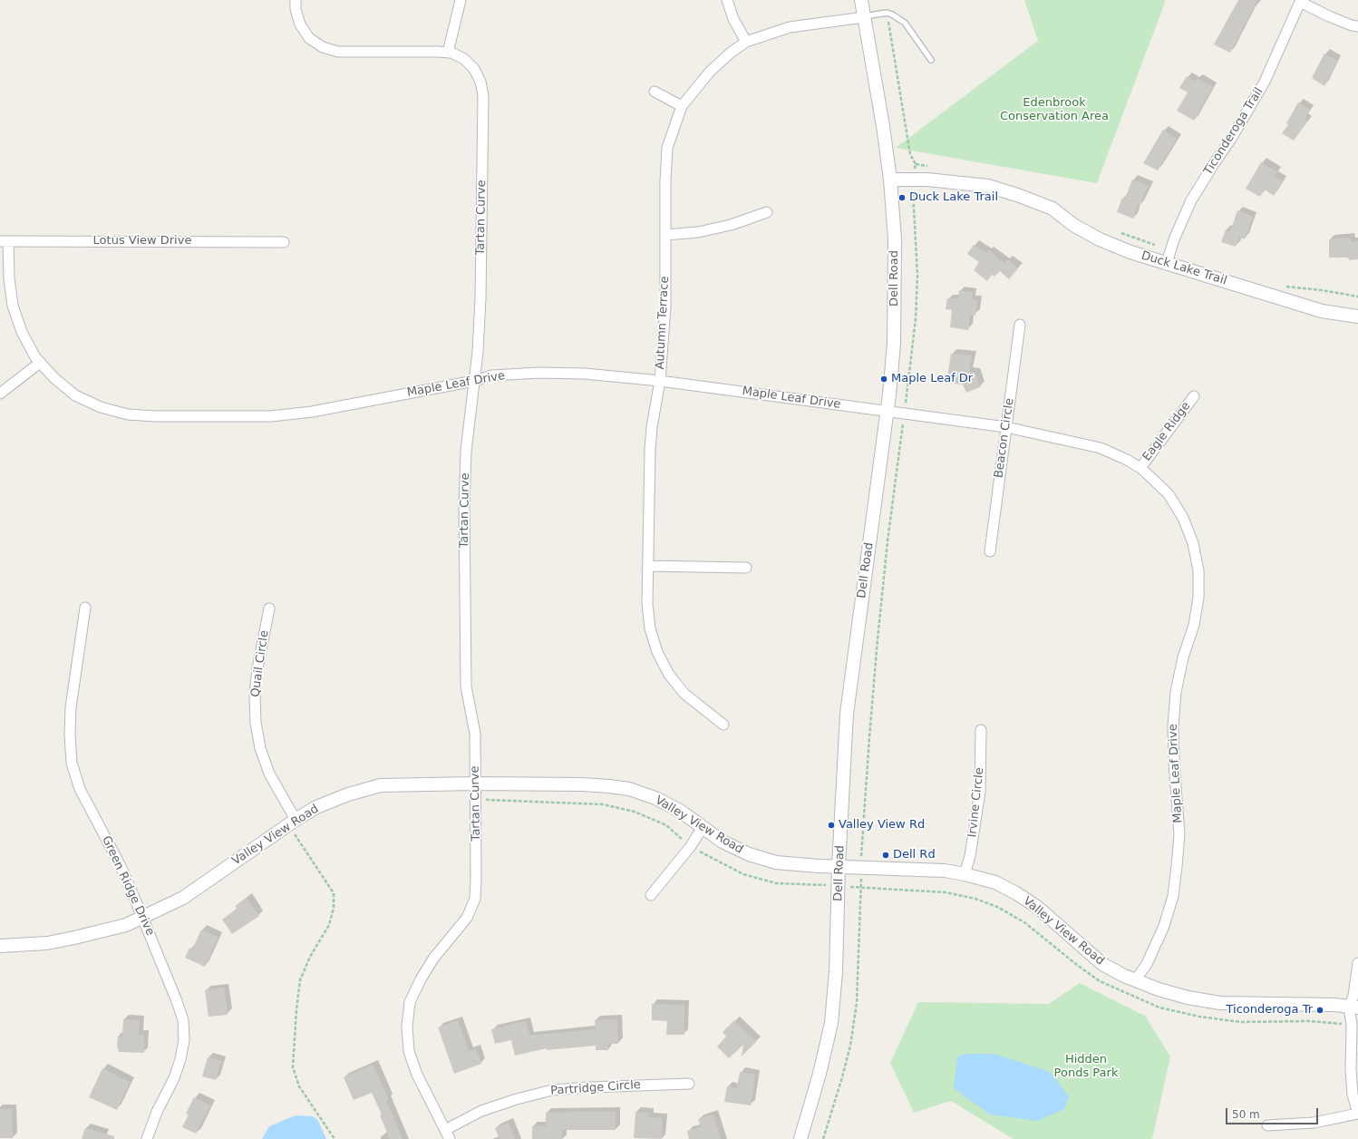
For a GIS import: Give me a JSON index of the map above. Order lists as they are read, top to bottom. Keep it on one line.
{"streets":{"street":["Ticonderoga Trail","Tartan Curve","Lotus View Drive","Duck Lake Trail","Dell Road","Autumn Terrace","Maple Leaf Drive","Eagle Ridge","Beacon Circle","Quail Circle","Irvine Circle","Valley View Road","Green Ridge Drive","Partridge Circle"]},"crossings":[["Ticonderoga Trail","Duck Lake Trail"],["Tartan Curve","Maple Leaf Drive"],["Tartan Curve","Valley View Road"],["Tartan Curve","Partridge Circle"],["Lotus View Drive","Maple Leaf Drive"],["Duck Lake Trail","Dell Road"],["Dell Road","Autumn Terrace"],["Dell Road","Maple Leaf Drive"],["Dell Road","Valley View Road"],["Autumn Terrace","Maple Leaf Drive"],["Maple Leaf Drive","Eagle Ridge"],["Maple Leaf Drive","Beacon Circle"],["Maple Leaf Drive","Valley View Road"],["Quail Circle","Valley View Road"],["Irvine Circle","Valley View Road"],["Valley View Road","Green Ridge Drive"]],"parks":["Edenbrook Conservation Area","Hidden Ponds Park"],"places":["Duck Lake Trail","Maple Leaf Dr","Valley View Rd","Dell Rd","Ticonderoga Tr"],"scale_bar":"50 m"}
